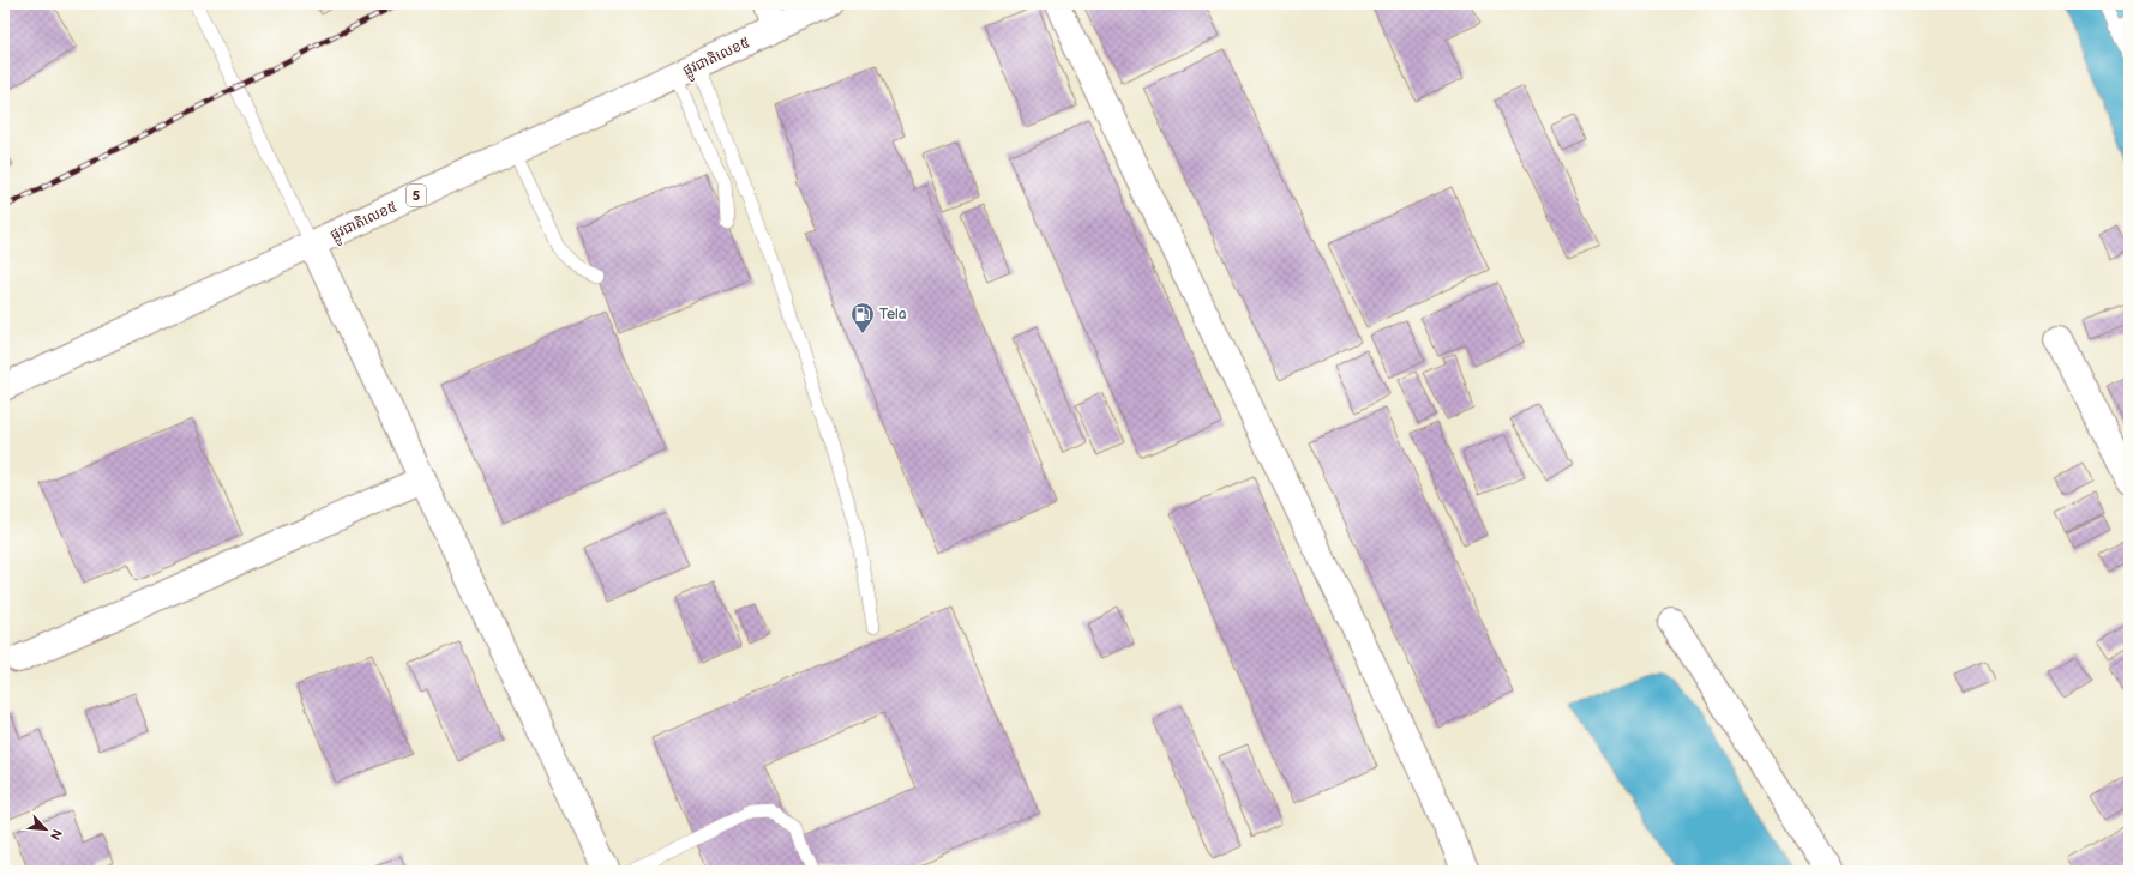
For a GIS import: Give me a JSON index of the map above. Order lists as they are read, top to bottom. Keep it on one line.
{"streets":{"main road":["ផ្លូវជាតិលេខ៥","5"]},"places":{"fuel station":["Tela"]},"north":"bottom right"}
